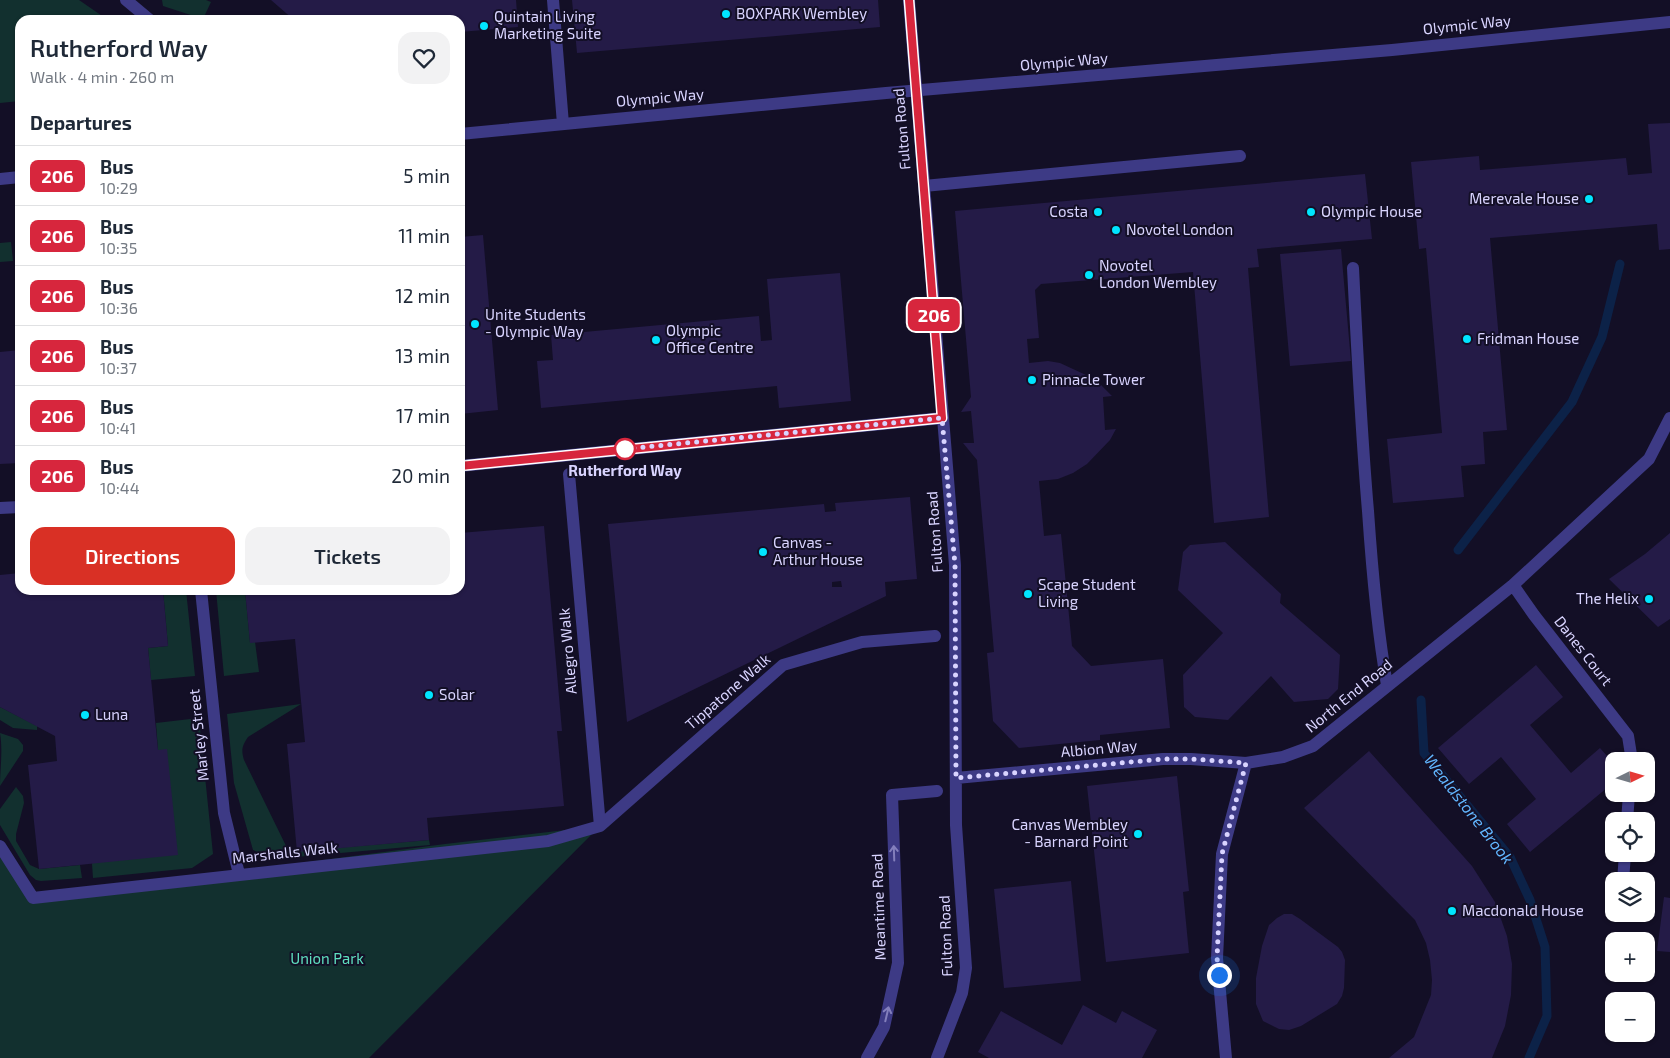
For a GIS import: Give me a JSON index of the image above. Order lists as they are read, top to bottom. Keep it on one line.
{"streets":{"street":["Olympic Way","Fulton Road","Allegro Walk","Danes Court","Tippatone Walk","North End Road","Marley Street","Albion Way","Marshalls Walk","Meantime Road"]},"crossings":[["Olympic Way","Fulton Road"],["Fulton Road","Albion Way"],["Allegro Walk","Tippatone Walk"],["Allegro Walk","Marshalls Walk"],["Danes Court","North End Road"],["Tippatone Walk","Marshalls Walk"],["North End Road","Albion Way"],["Marley Street","Marshalls Walk"]],"one_way":["Meantime Road"],"water":["Wealdstone Brook"],"parks":["Union Park"],"places":["BOXPARK Wembley","Quintain Living Marketing Suite","Merevale House","Costa","Olympic House","Novotel London","Novotel London Wembley","Unite Students - Olympic Way","Fridman House","Olympic Office Centre","Pinnacle Tower","Rutherford Way","Canvas - Arthur House","Scape Student Living","The Helix","Solar","Luna","Canvas Wembley - Barnard Point","Macdonald House"],"lines":["bus line 206"],"north":"right","page":{"on_map":"206","heading":[["Rutherford Way","Walk · 4 min · 260 m"],"Departures"],"list":[{"mark":"206","name":"Bus","note":"10:29","value":"5 min"},{"mark":"206","name":"Bus","note":"10:35","value":"11 min"},{"mark":"206","name":"Bus","note":"10:36","value":"12 min"},{"mark":"206","name":"Bus","note":"10:37","value":"13 min"},{"mark":"206","name":"Bus","note":"10:41","value":"17 min"},{"mark":"206","name":"Bus","note":"10:44","value":"20 min"}],"buttons":["Directions","Tickets"],"map_buttons":["+","−"]}}
